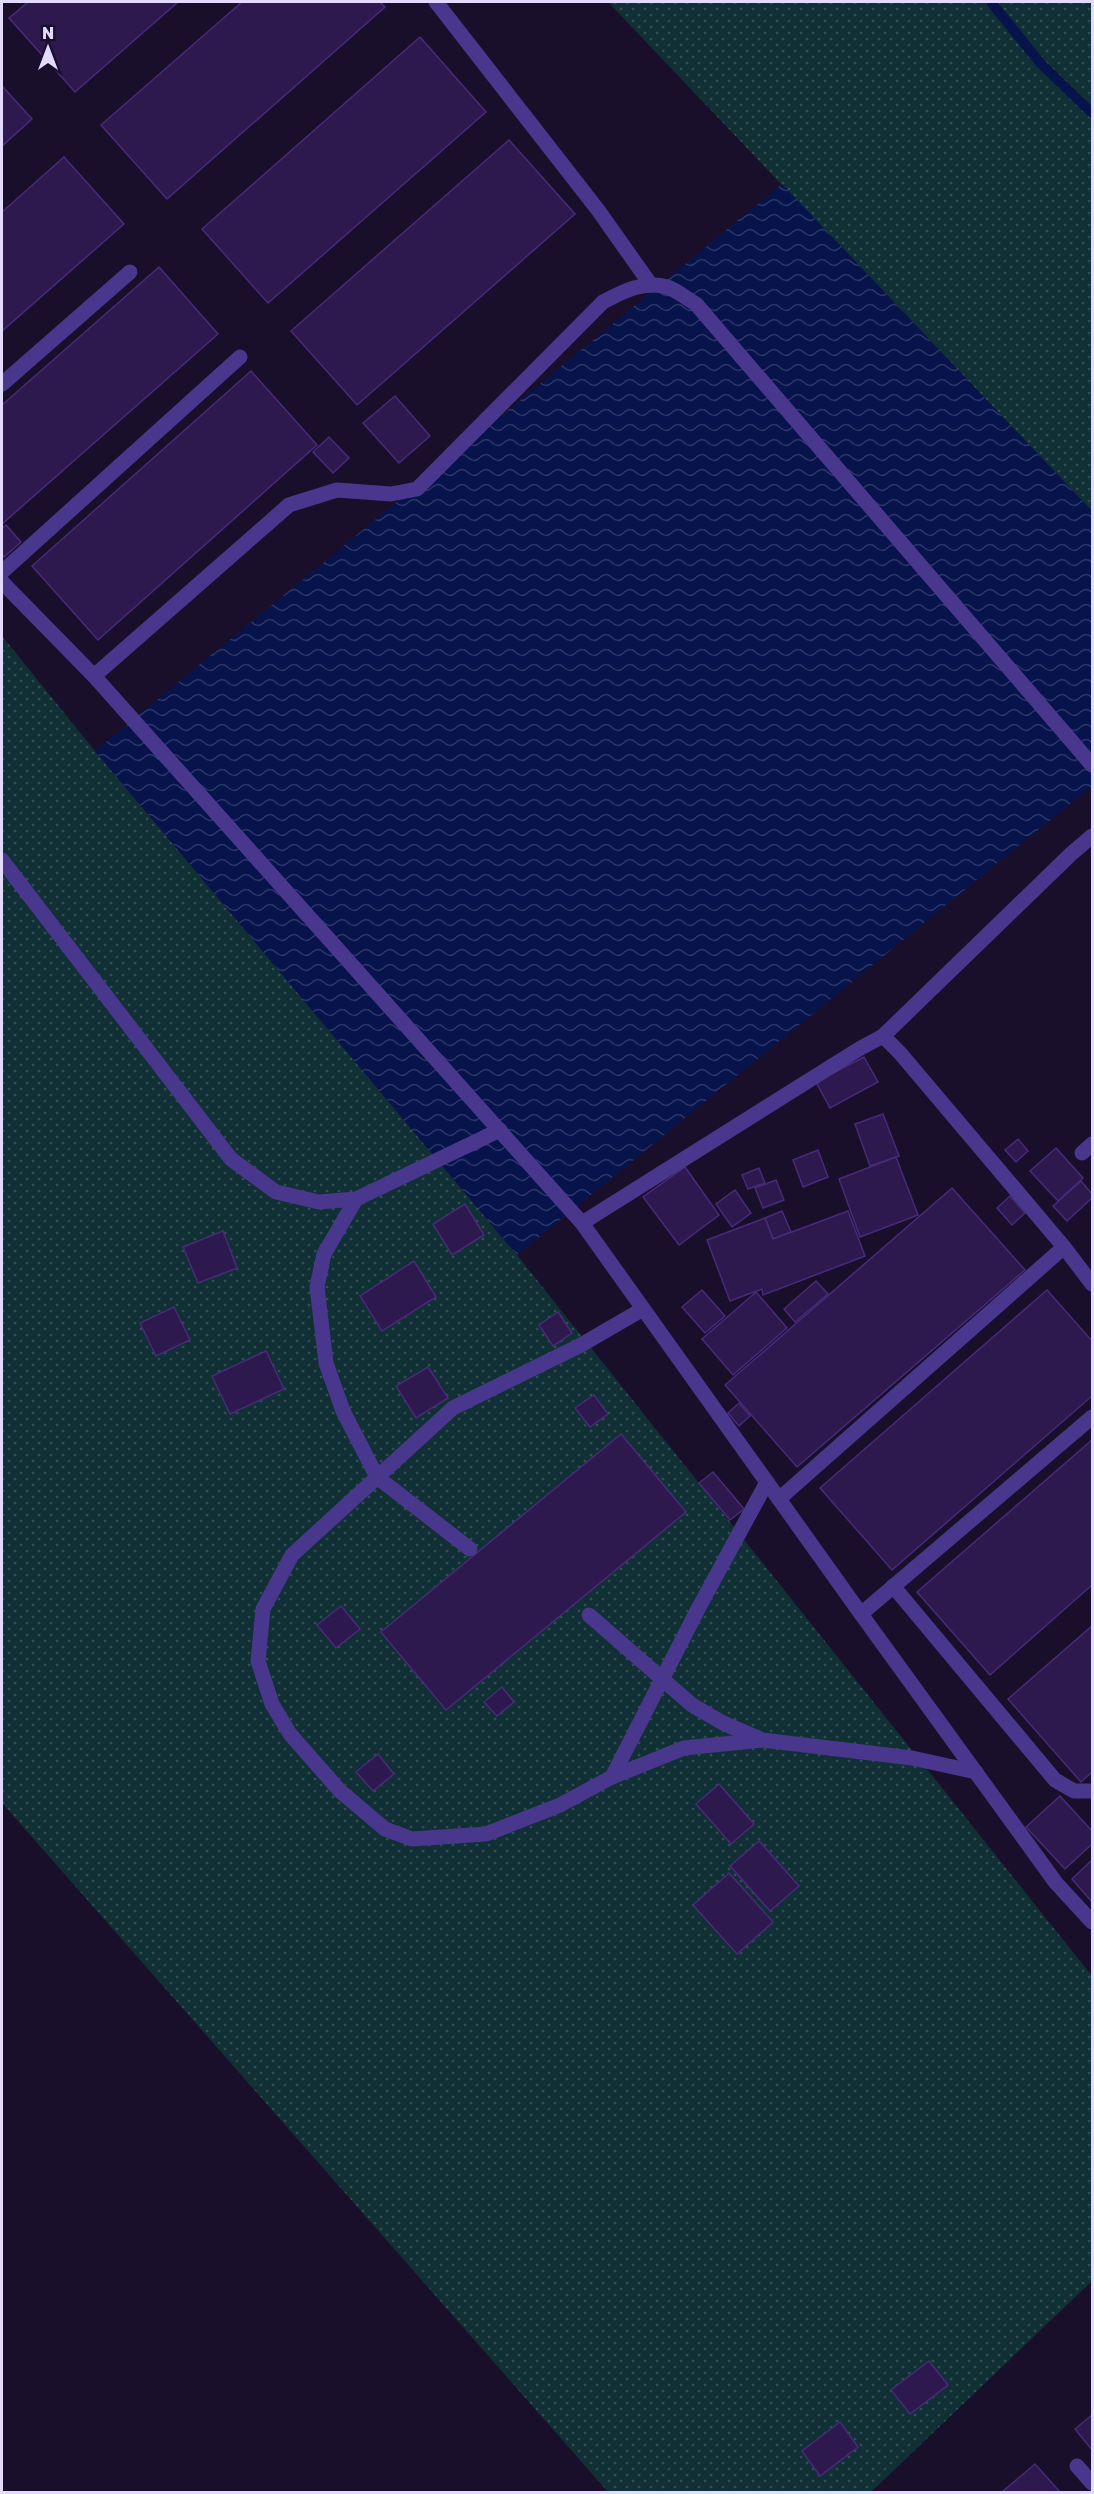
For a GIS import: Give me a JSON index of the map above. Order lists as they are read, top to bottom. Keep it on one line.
{"north":"top"}
